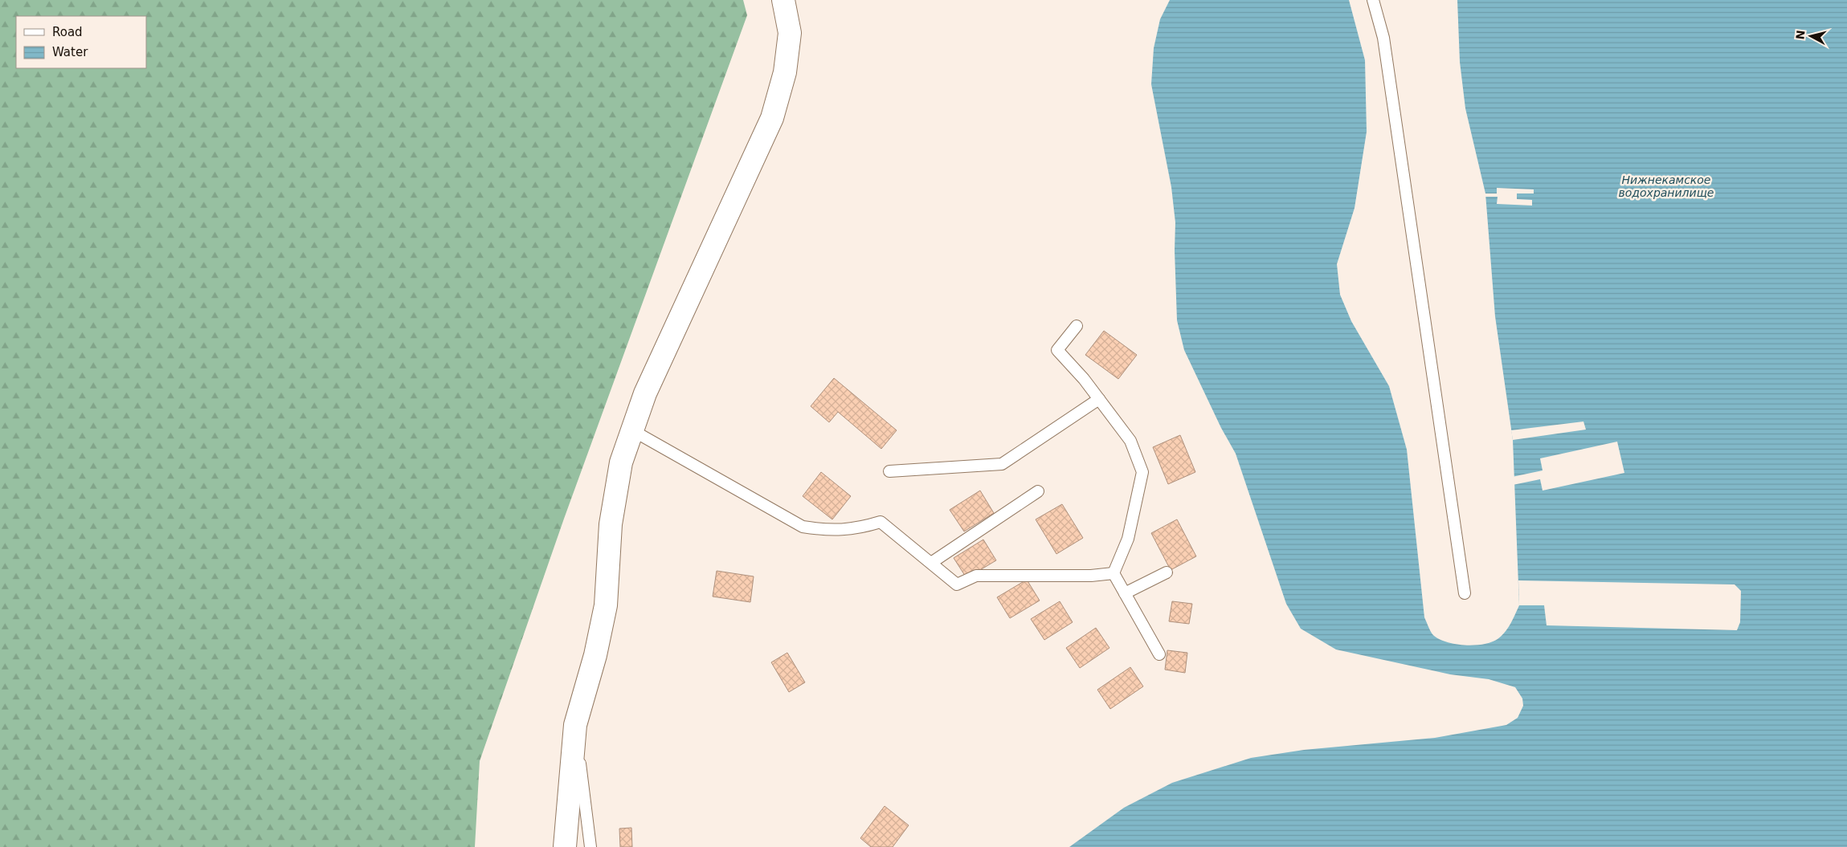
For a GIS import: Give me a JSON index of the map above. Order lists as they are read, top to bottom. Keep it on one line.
{"water":["Нижнекамское водохранилище"],"legend":["Road","Water"],"north":"left"}
